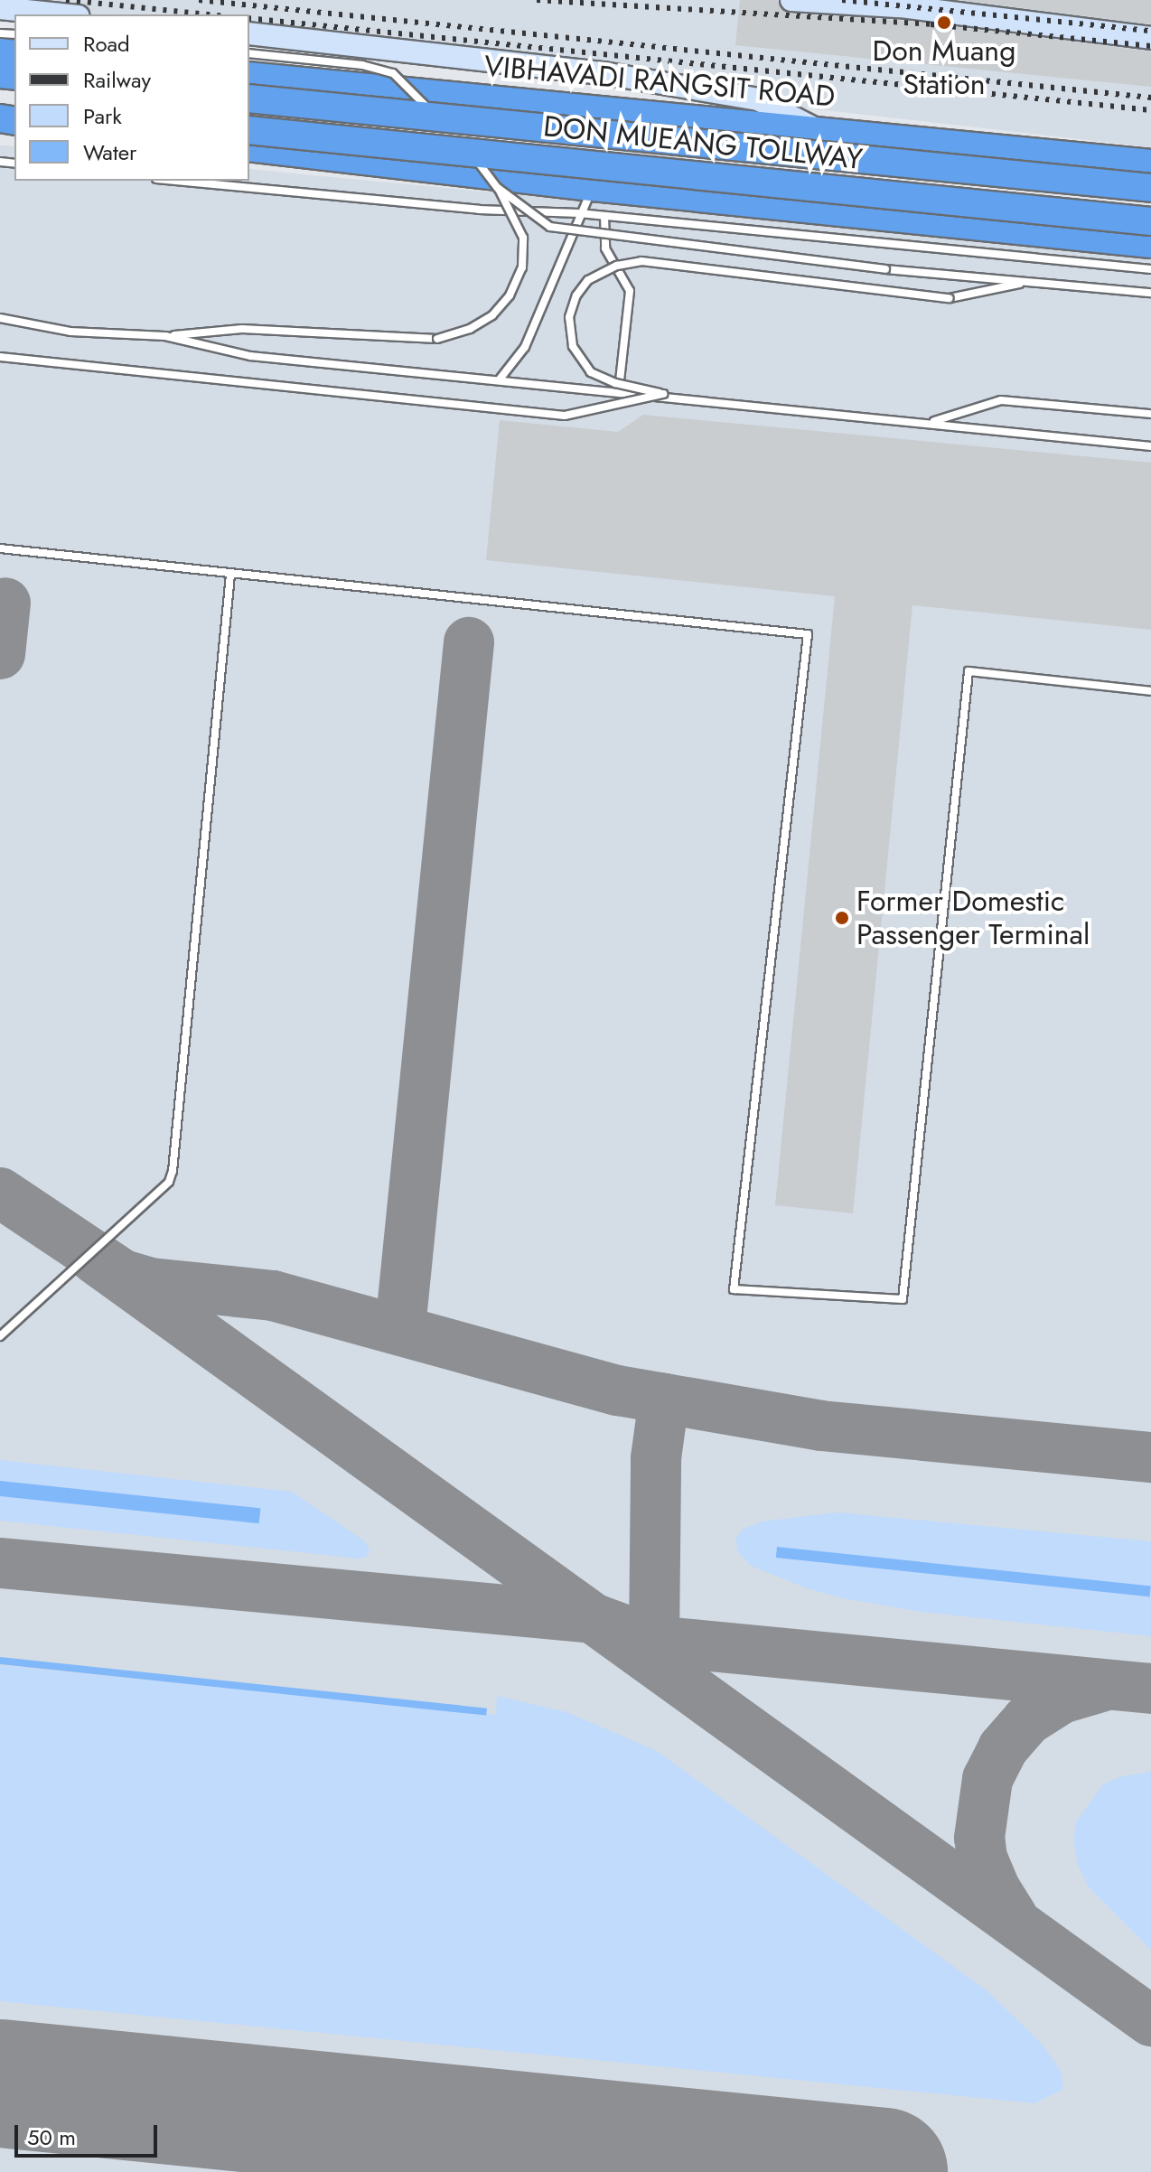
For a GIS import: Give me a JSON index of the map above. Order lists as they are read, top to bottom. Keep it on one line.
{"streets":{"highway":["VIBHAVADI RANGSIT ROAD","DON MUEANG TOLLWAY"]},"places":["Don Muang Station","Former Domestic Passenger Terminal"],"legend":["Road","Railway","Park","Water"],"scale_bar":"50 m"}
